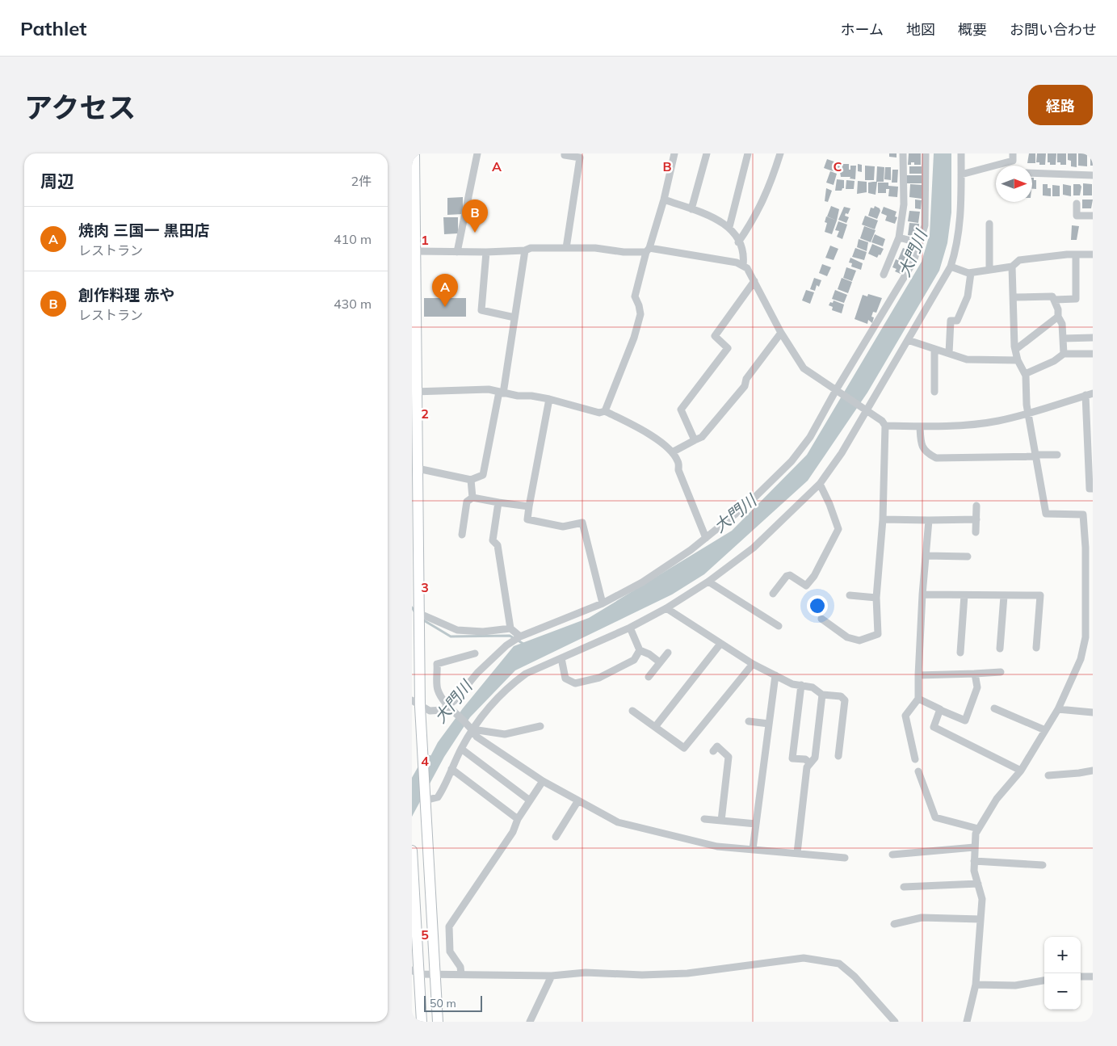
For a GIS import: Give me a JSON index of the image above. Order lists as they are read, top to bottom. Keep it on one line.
{"water":["大門川"],"scale_bar":"50 m","north":"right","page":{"header":"Pathlet","nav":["ホーム","地図","概要","お問い合わせ"],"title":"アクセス","buttons":"経路","heading":["周辺","2件"],"pins":["B","A"],"list":[{"mark":"A","name":"焼肉 三国一 黒田店","note":"レストラン","value":"410 m"},{"mark":"B","name":"創作料理 赤や","note":"レストラン","value":"430 m"}],"map_buttons":["+","−"],"scale":"50 m"},"grid":{"columns":["A","B","C"],"rows":["1","2","3","4","5"]}}
